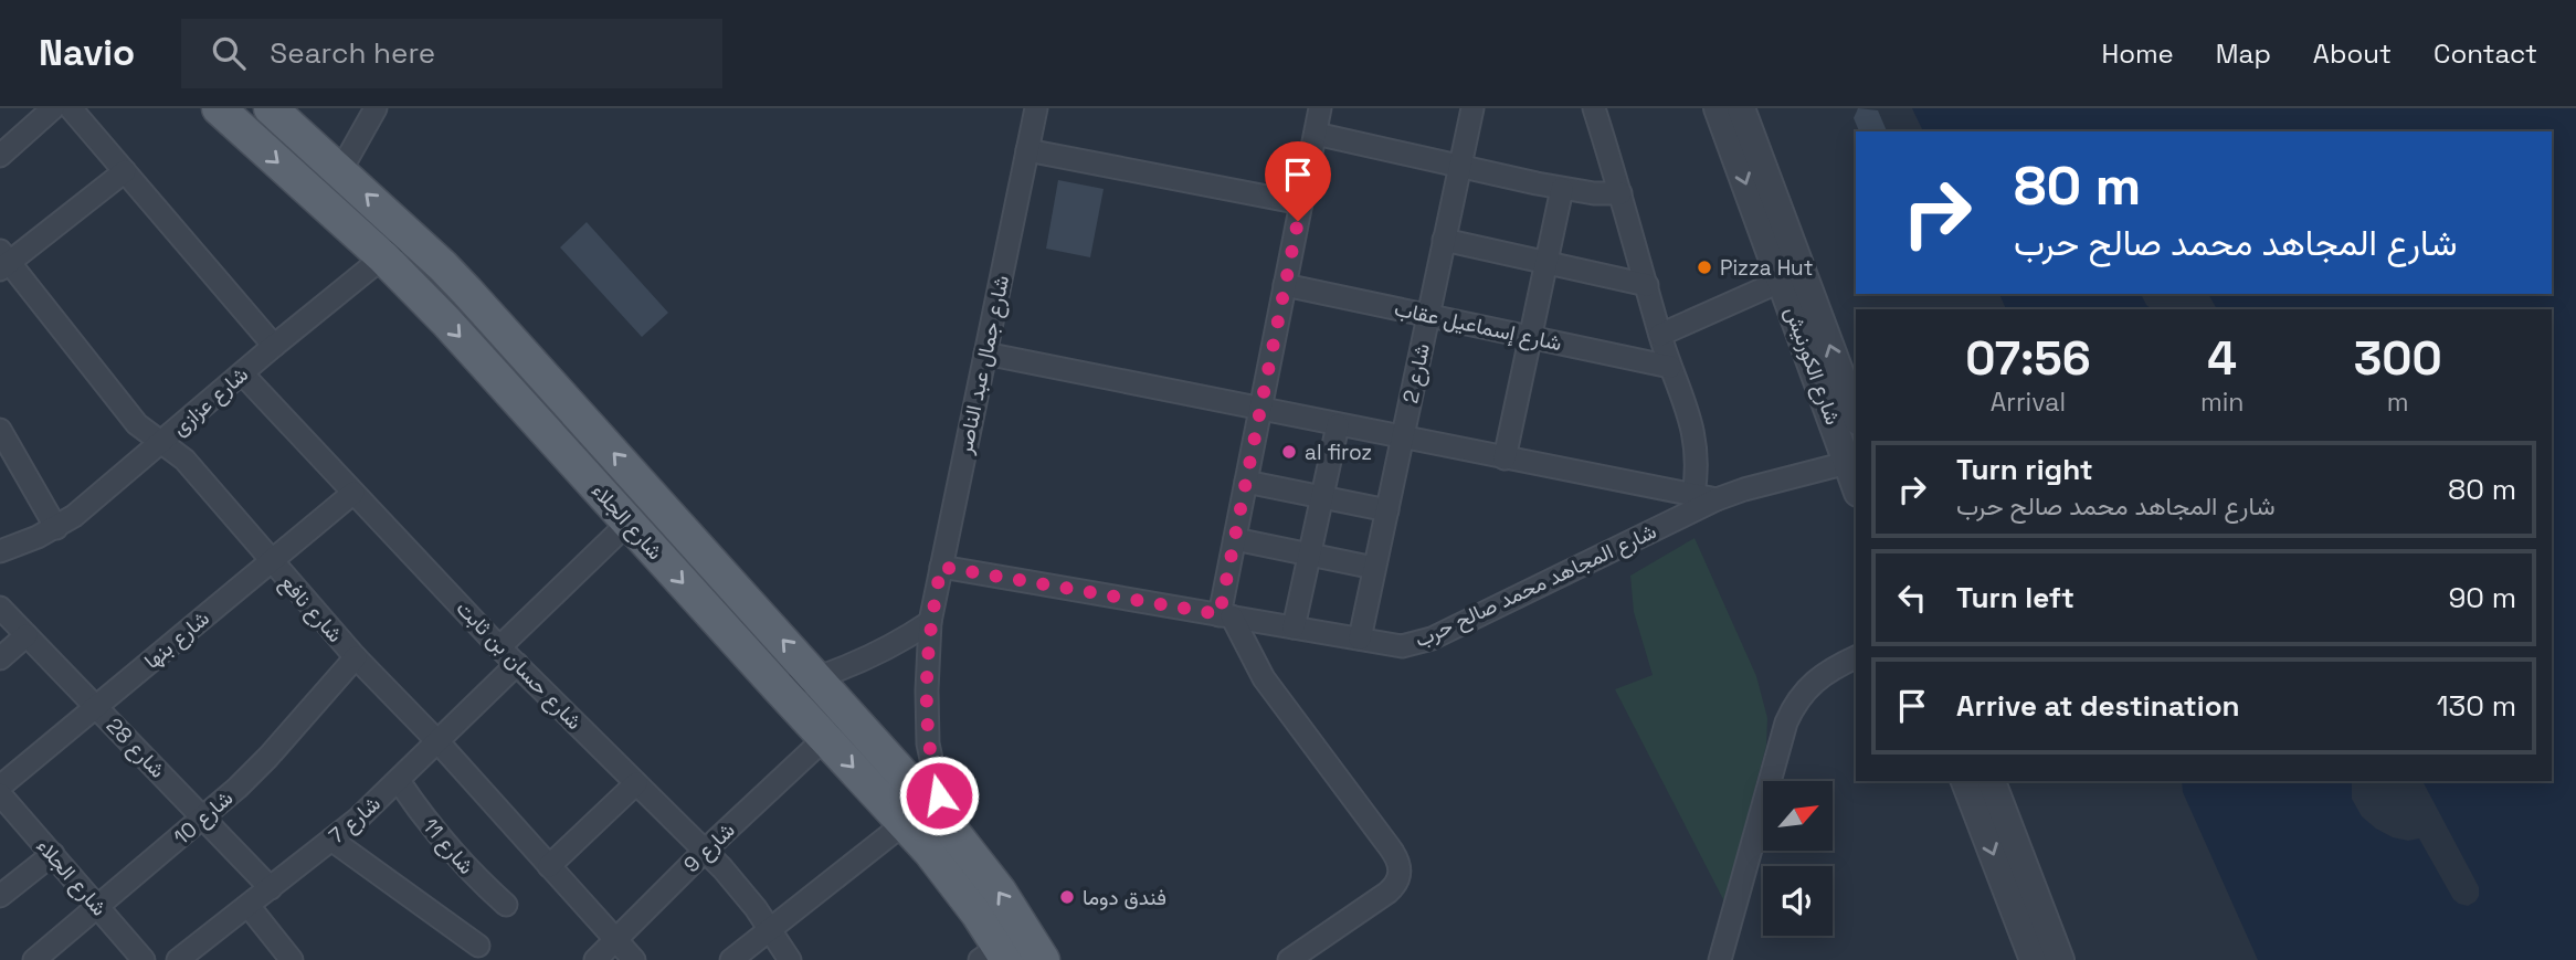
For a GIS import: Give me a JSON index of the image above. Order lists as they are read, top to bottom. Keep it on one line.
{"streets":{"main road":["شارع الجلاء"],"street":["شارع إسماعيل عقاب","شارع جمال عبد الناصر","شارع الكورنيش","شارع 2","شارع عزازى","شارع المجاهد محمد صالح حرب","شارع نافع","شارع بنها","شارع حسان بن ثابت","شارع 28","شارع 10","شارع 7","شارع 11","شارع 9"]},"crossings":[["شارع إسماعيل عقاب","شارع 2"],["شارع جمال عبد الناصر","شارع الجلاء"],["شارع جمال عبد الناصر","شارع المجاهد محمد صالح حرب"],["شارع الكورنيش","شارع المجاهد محمد صالح حرب"],["شارع 2","شارع المجاهد محمد صالح حرب"],["شارع عزازى","شارع الجلاء"],["شارع عزازى","شارع نافع"],["شارع عزازى","شارع حسان بن ثابت"],["شارع الجلاء","شارع 10"],["شارع الجلاء","شارع 9"],["شارع نافع","شارع بنها"],["شارع نافع","شارع 10"],["شارع نافع","شارع 7"],["شارع نافع","شارع 9"],["شارع بنها","شارع حسان بن ثابت"],["شارع بنها","شارع 28"],["شارع حسان بن ثابت","شارع 7"],["شارع حسان بن ثابت","شارع 9"],["شارع 28","شارع 10"],["شارع 28","شارع 7"],["شارع 7","شارع 11"]],"places":["Pizza Hut","al firoz","فندق دوما"],"north":"top right","page":{"header":"Navio","search":"Search here","nav":["Home","Map","About","Contact"],"turn":["80 m","شارع المجاهد محمد صالح حرب"],"eta":["07:56","Arrival","4","min","300","m"],"list":[{"name":"Turn right","note":"شارع المجاهد محمد صالح حرب","value":"80 m"},{"name":"Turn left","value":"90 m"},{"name":"Arrive at destination","value":"130 m"}]}}
